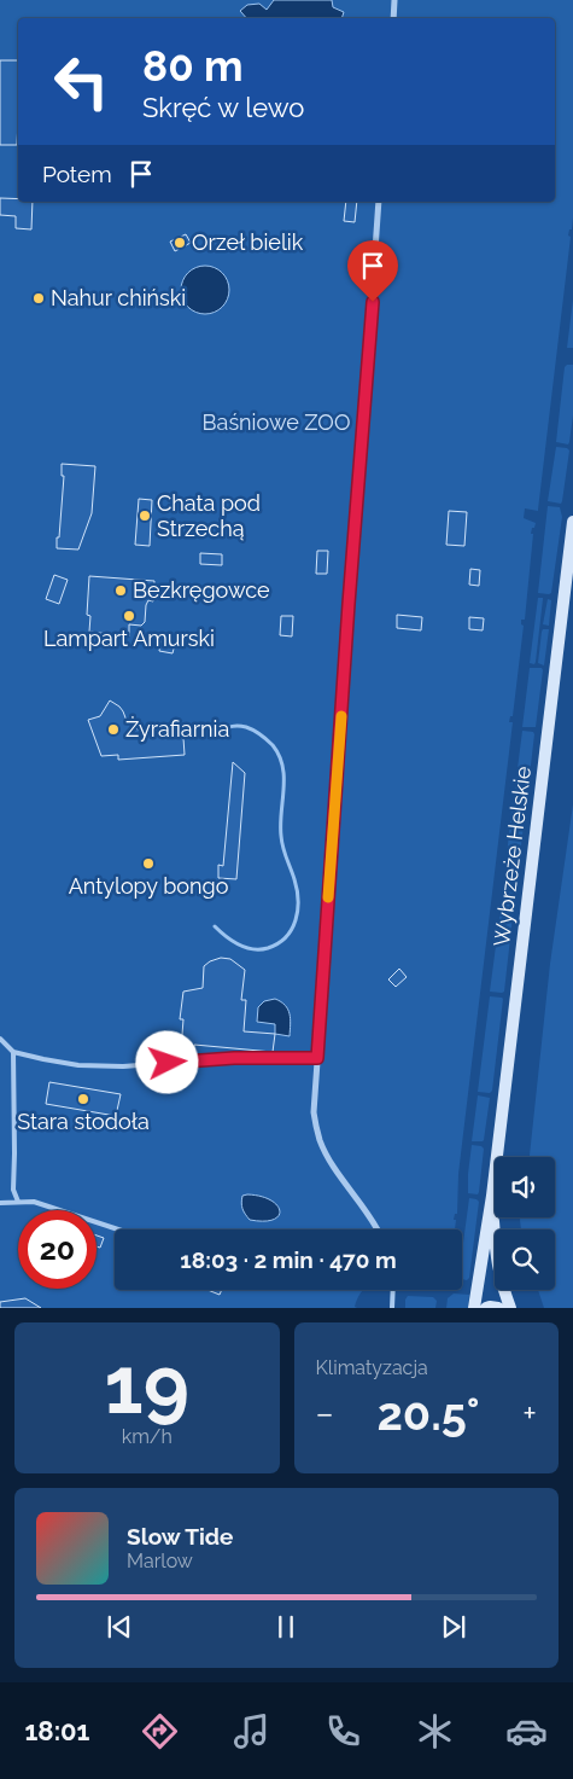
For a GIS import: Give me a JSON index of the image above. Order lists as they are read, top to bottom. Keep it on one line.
{"streets":{"main road":["Wybrzeże Helskie"]},"parks":["Baśniowe ZOO"],"places":["Orzeł bielik","Nahur chiński","Chata pod Strzechą","Bezkręgowce","Lampart Amurski","Żyrafiarnia","Antylopy bongo","Stara stodoła"],"page":{"turn":["80 m","Skręć w lewo"],"then":"Potem","limit":"20","trip":"18:03 · 2 min · 470 m","tile":[["19","km/h"],"Klimatyzacja"],"heat":["−","20.5°","+"],"song":["Slow Tide","Marlow"],"tabs":"18:01"}}
